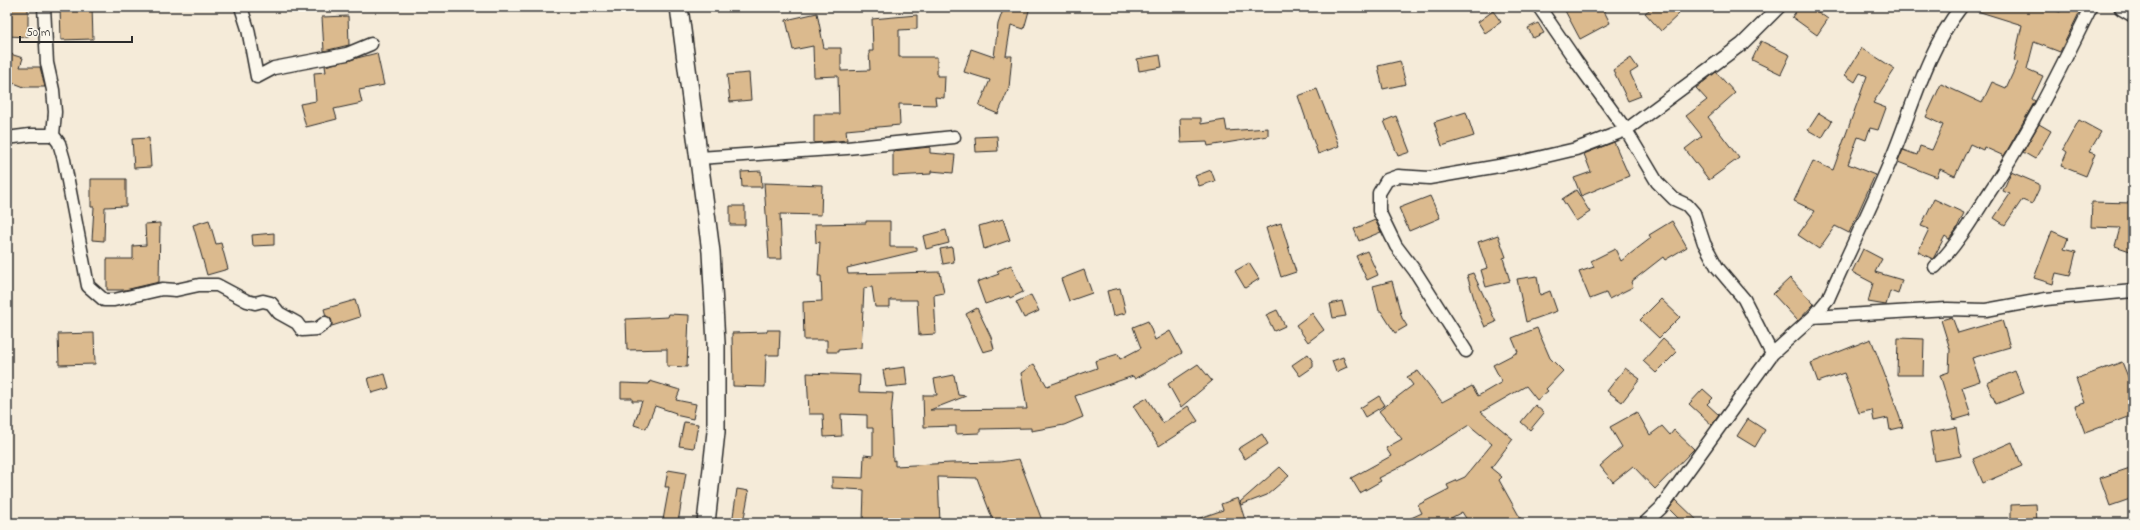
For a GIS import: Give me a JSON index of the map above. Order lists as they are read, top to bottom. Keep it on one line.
{"scale_bar":"50 m"}
